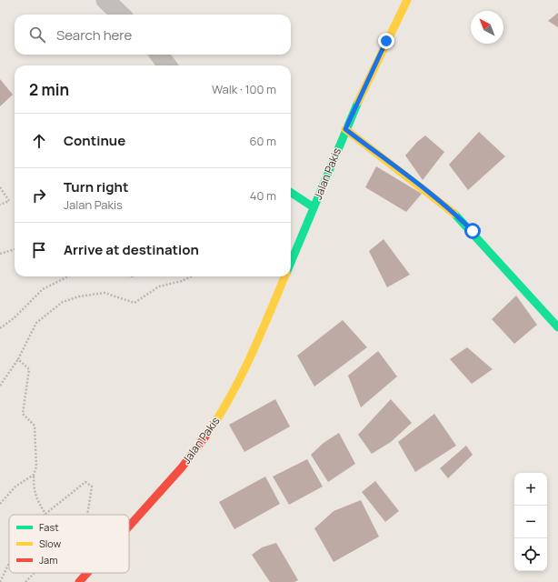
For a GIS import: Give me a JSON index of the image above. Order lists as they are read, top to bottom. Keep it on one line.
{"streets":{"street":["Jalan Pakis"]},"legend":["Fast","Slow","Jam"],"north":"top left","page":{"search":"Search here","heading":["2 min","Walk · 100 m"],"list":[["Continue","60 m"],["Turn right","Jalan Pakis","40 m"],"Arrive at destination"],"map_buttons":["+","−"]}}
